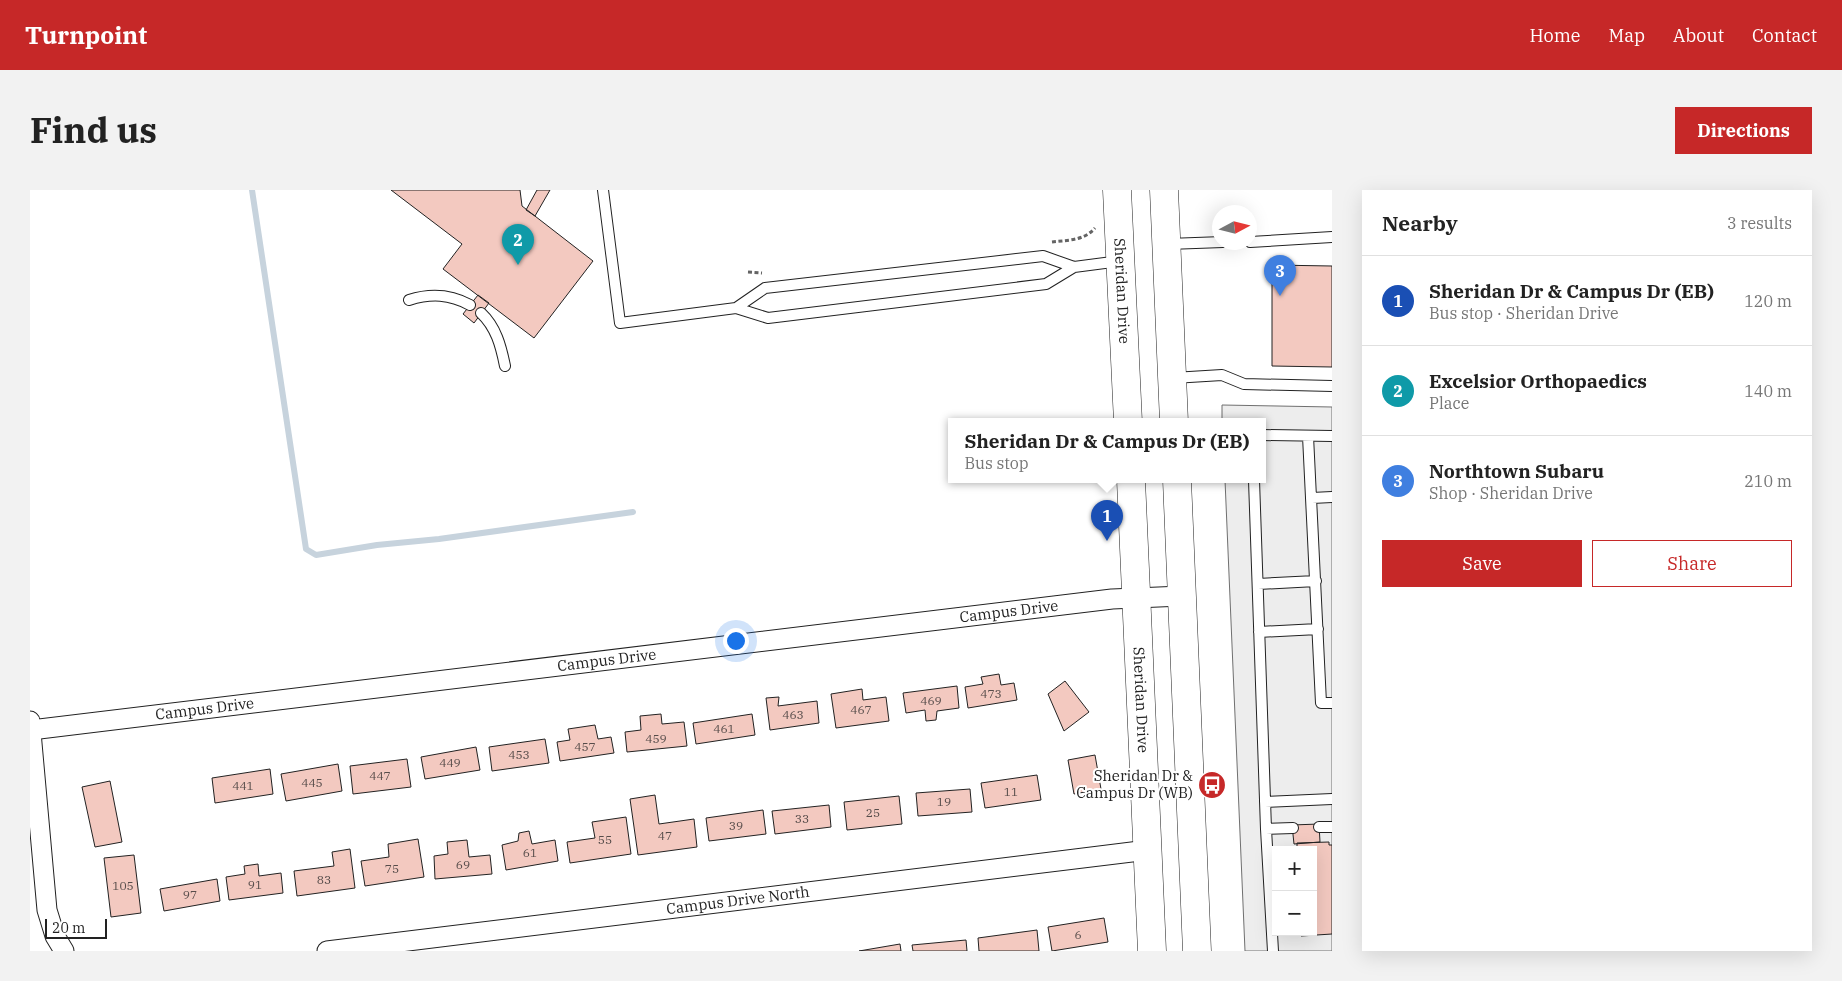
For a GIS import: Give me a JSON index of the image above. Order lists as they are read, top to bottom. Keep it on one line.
{"streets":{"main road":["Sheridan Drive"],"street":["Campus Drive","Campus Drive North"]},"crossings":[["Sheridan Drive","Campus Drive"],["Sheridan Drive","Campus Drive North"]],"places":{"bus stop":["Sheridan Dr & Campus Dr (WB)"]},"house_numbers":["473","469","467","463","461","459","457","453","449","447","445","441","11","19","25","33","39","47","55","61","69","75","83","91","105","97","6"],"scale_bar":"20 m","north":"right","page":{"header":"Turnpoint","nav":["Home","Map","About","Contact"],"title":"Find us","buttons":["Directions",["Save","Share"]],"heading":["Nearby","3 results"],"pins":["2","3","1"],"list":[{"mark":"1","name":"Sheridan Dr & Campus Dr (EB)","note":"Bus stop · Sheridan Drive","value":"120 m"},{"mark":"2","name":"Excelsior Orthopaedics","note":"Place","value":"140 m"},{"mark":"3","name":"Northtown Subaru","note":"Shop · Sheridan Drive","value":"210 m"}],"popup":["Sheridan Dr & Campus Dr (EB)","Bus stop"],"map_buttons":["+","−"],"scale":"20 m"}}
